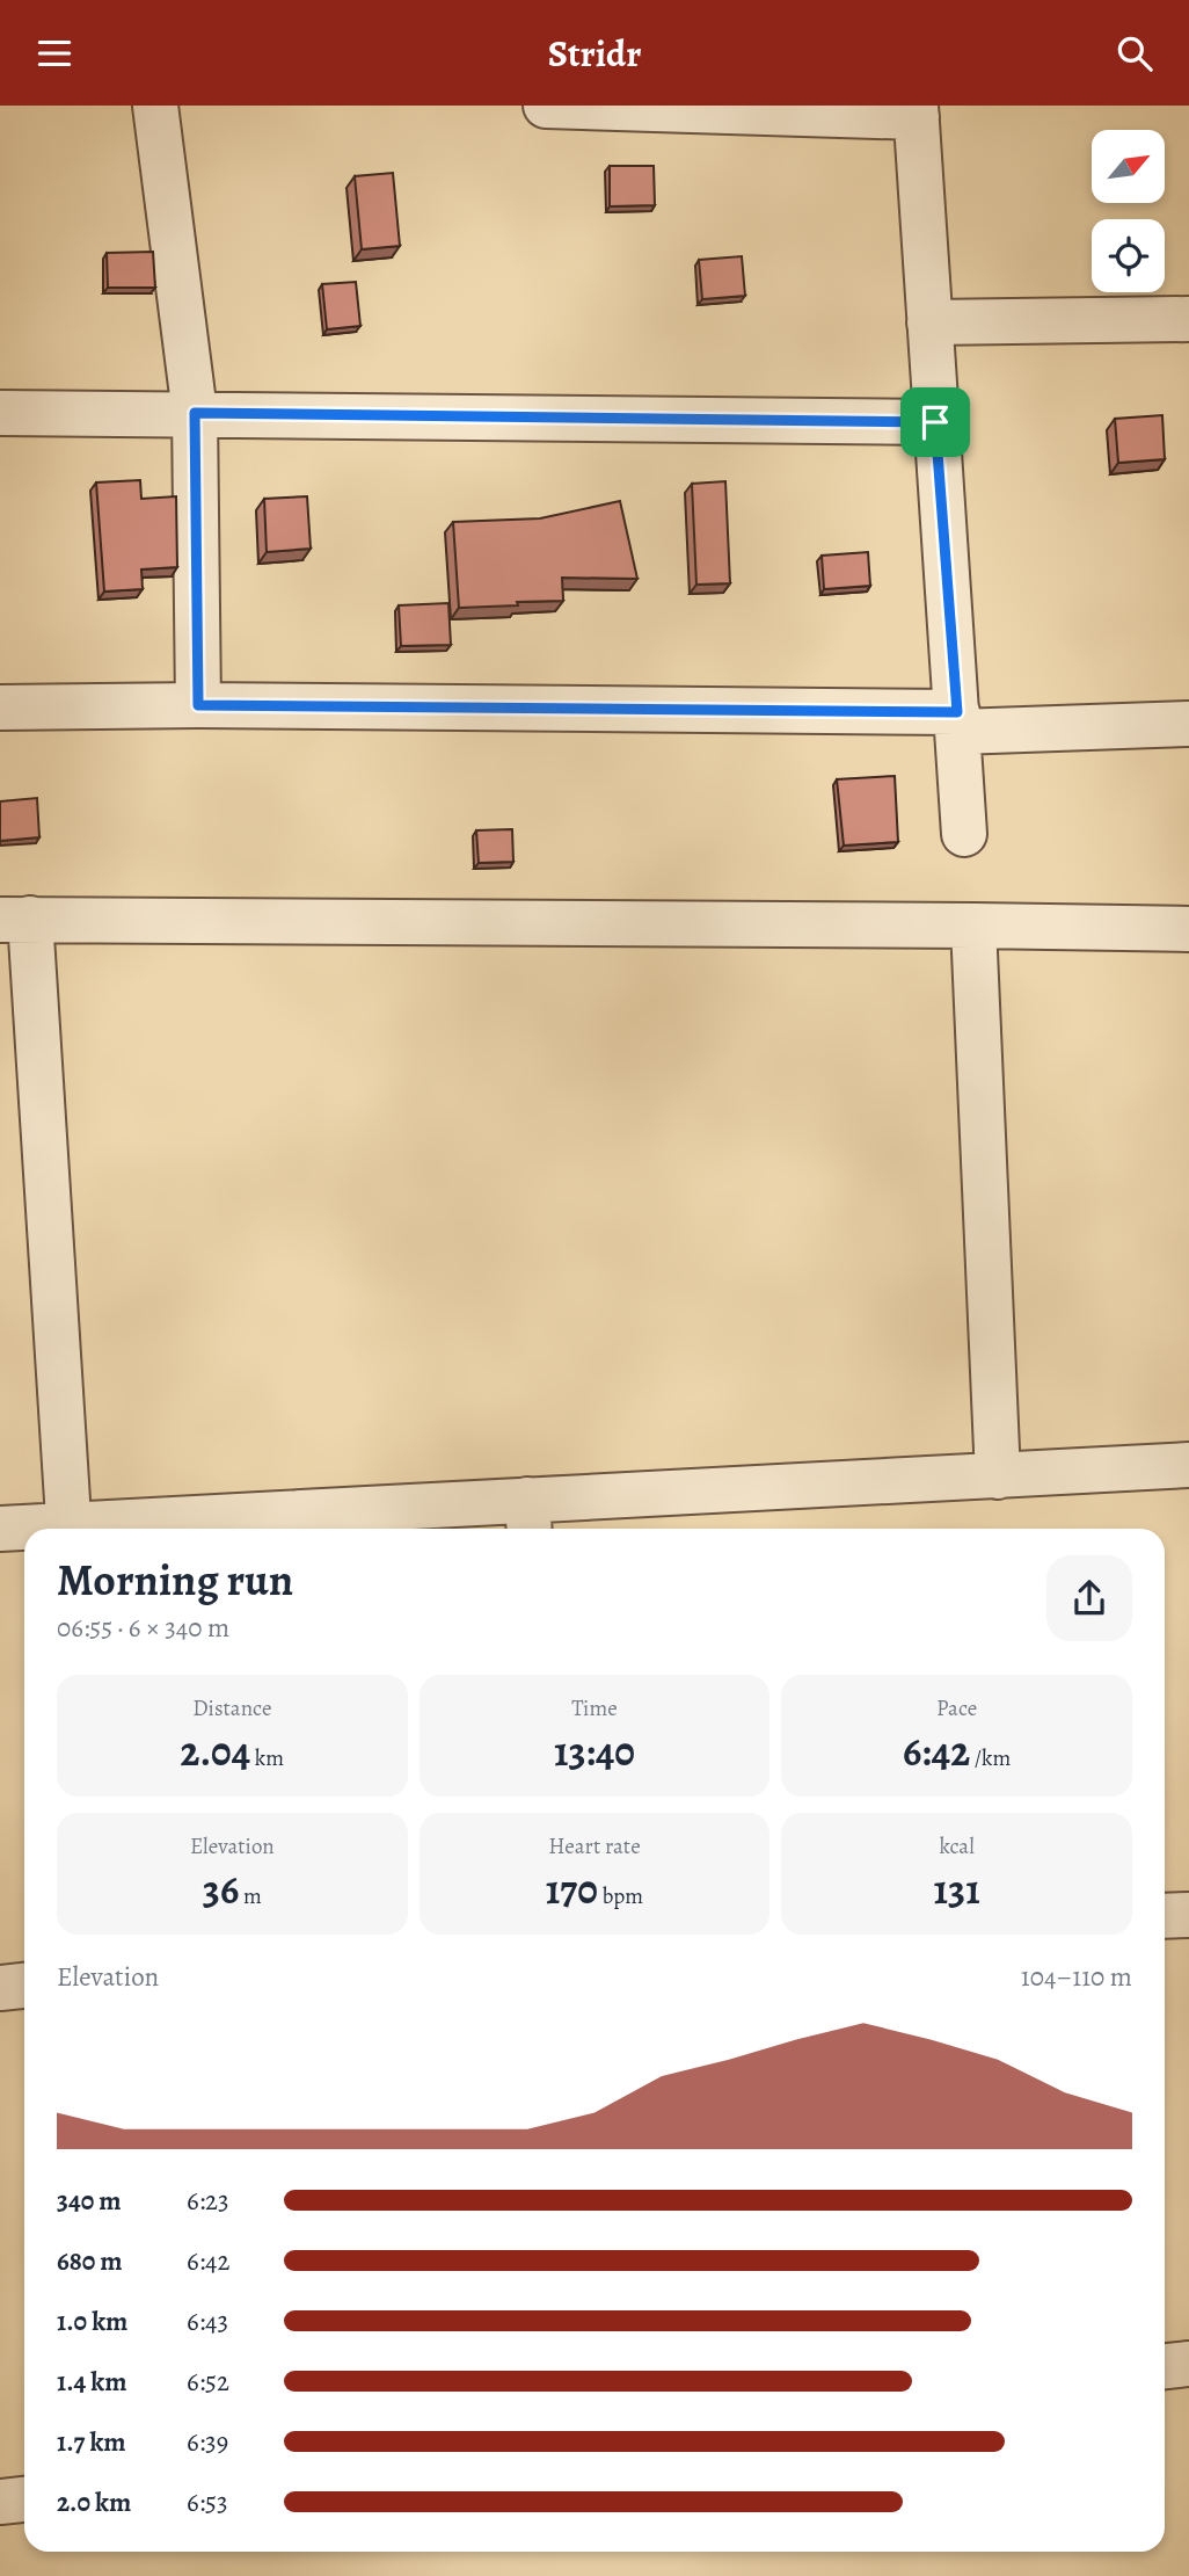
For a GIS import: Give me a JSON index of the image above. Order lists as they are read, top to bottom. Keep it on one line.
{"north":"top right","page":{"header":"Stridr","heading":["Morning run","06:55 · 6 × 340 m"],"stats":[["Distance","2.04 km"],["Time","13:40"],["Pace","6:42 /km"],["Elevation","36 m"],["Heart rate","170 bpm"],["kcal","131"]],"chart":["Elevation","104–110 m"],"list":[{"name":"340 m","note":"6:23"},{"name":"680 m","note":"6:42"},{"name":"1.0 km","note":"6:43"},{"name":"1.4 km","note":"6:52"},{"name":"1.7 km","note":"6:39"},{"name":"2.0 km","note":"6:53"}]}}
